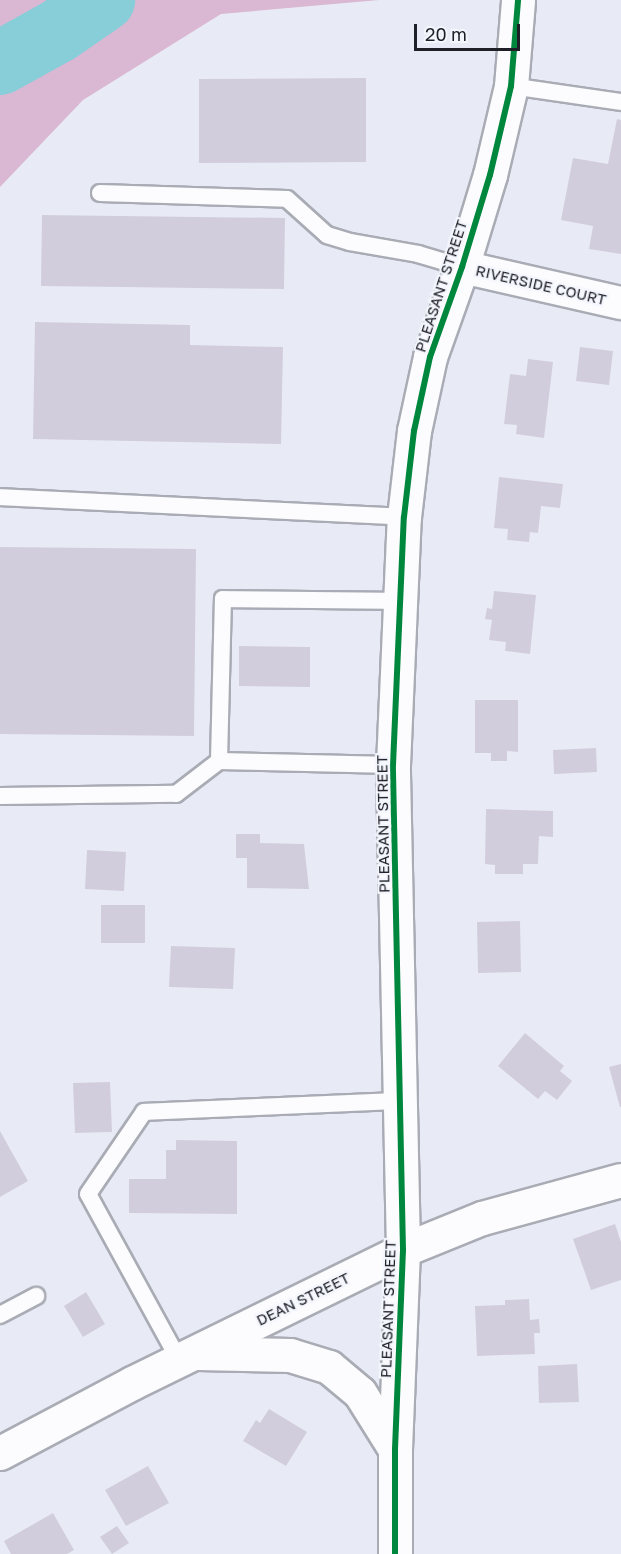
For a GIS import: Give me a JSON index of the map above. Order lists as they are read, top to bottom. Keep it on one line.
{"streets":{"street":["RIVERSIDE COURT","PLEASANT STREET","DEAN STREET"]},"crossings":[["RIVERSIDE COURT","PLEASANT STREET"],["PLEASANT STREET","DEAN STREET"]],"scale_bar":"20 m"}
